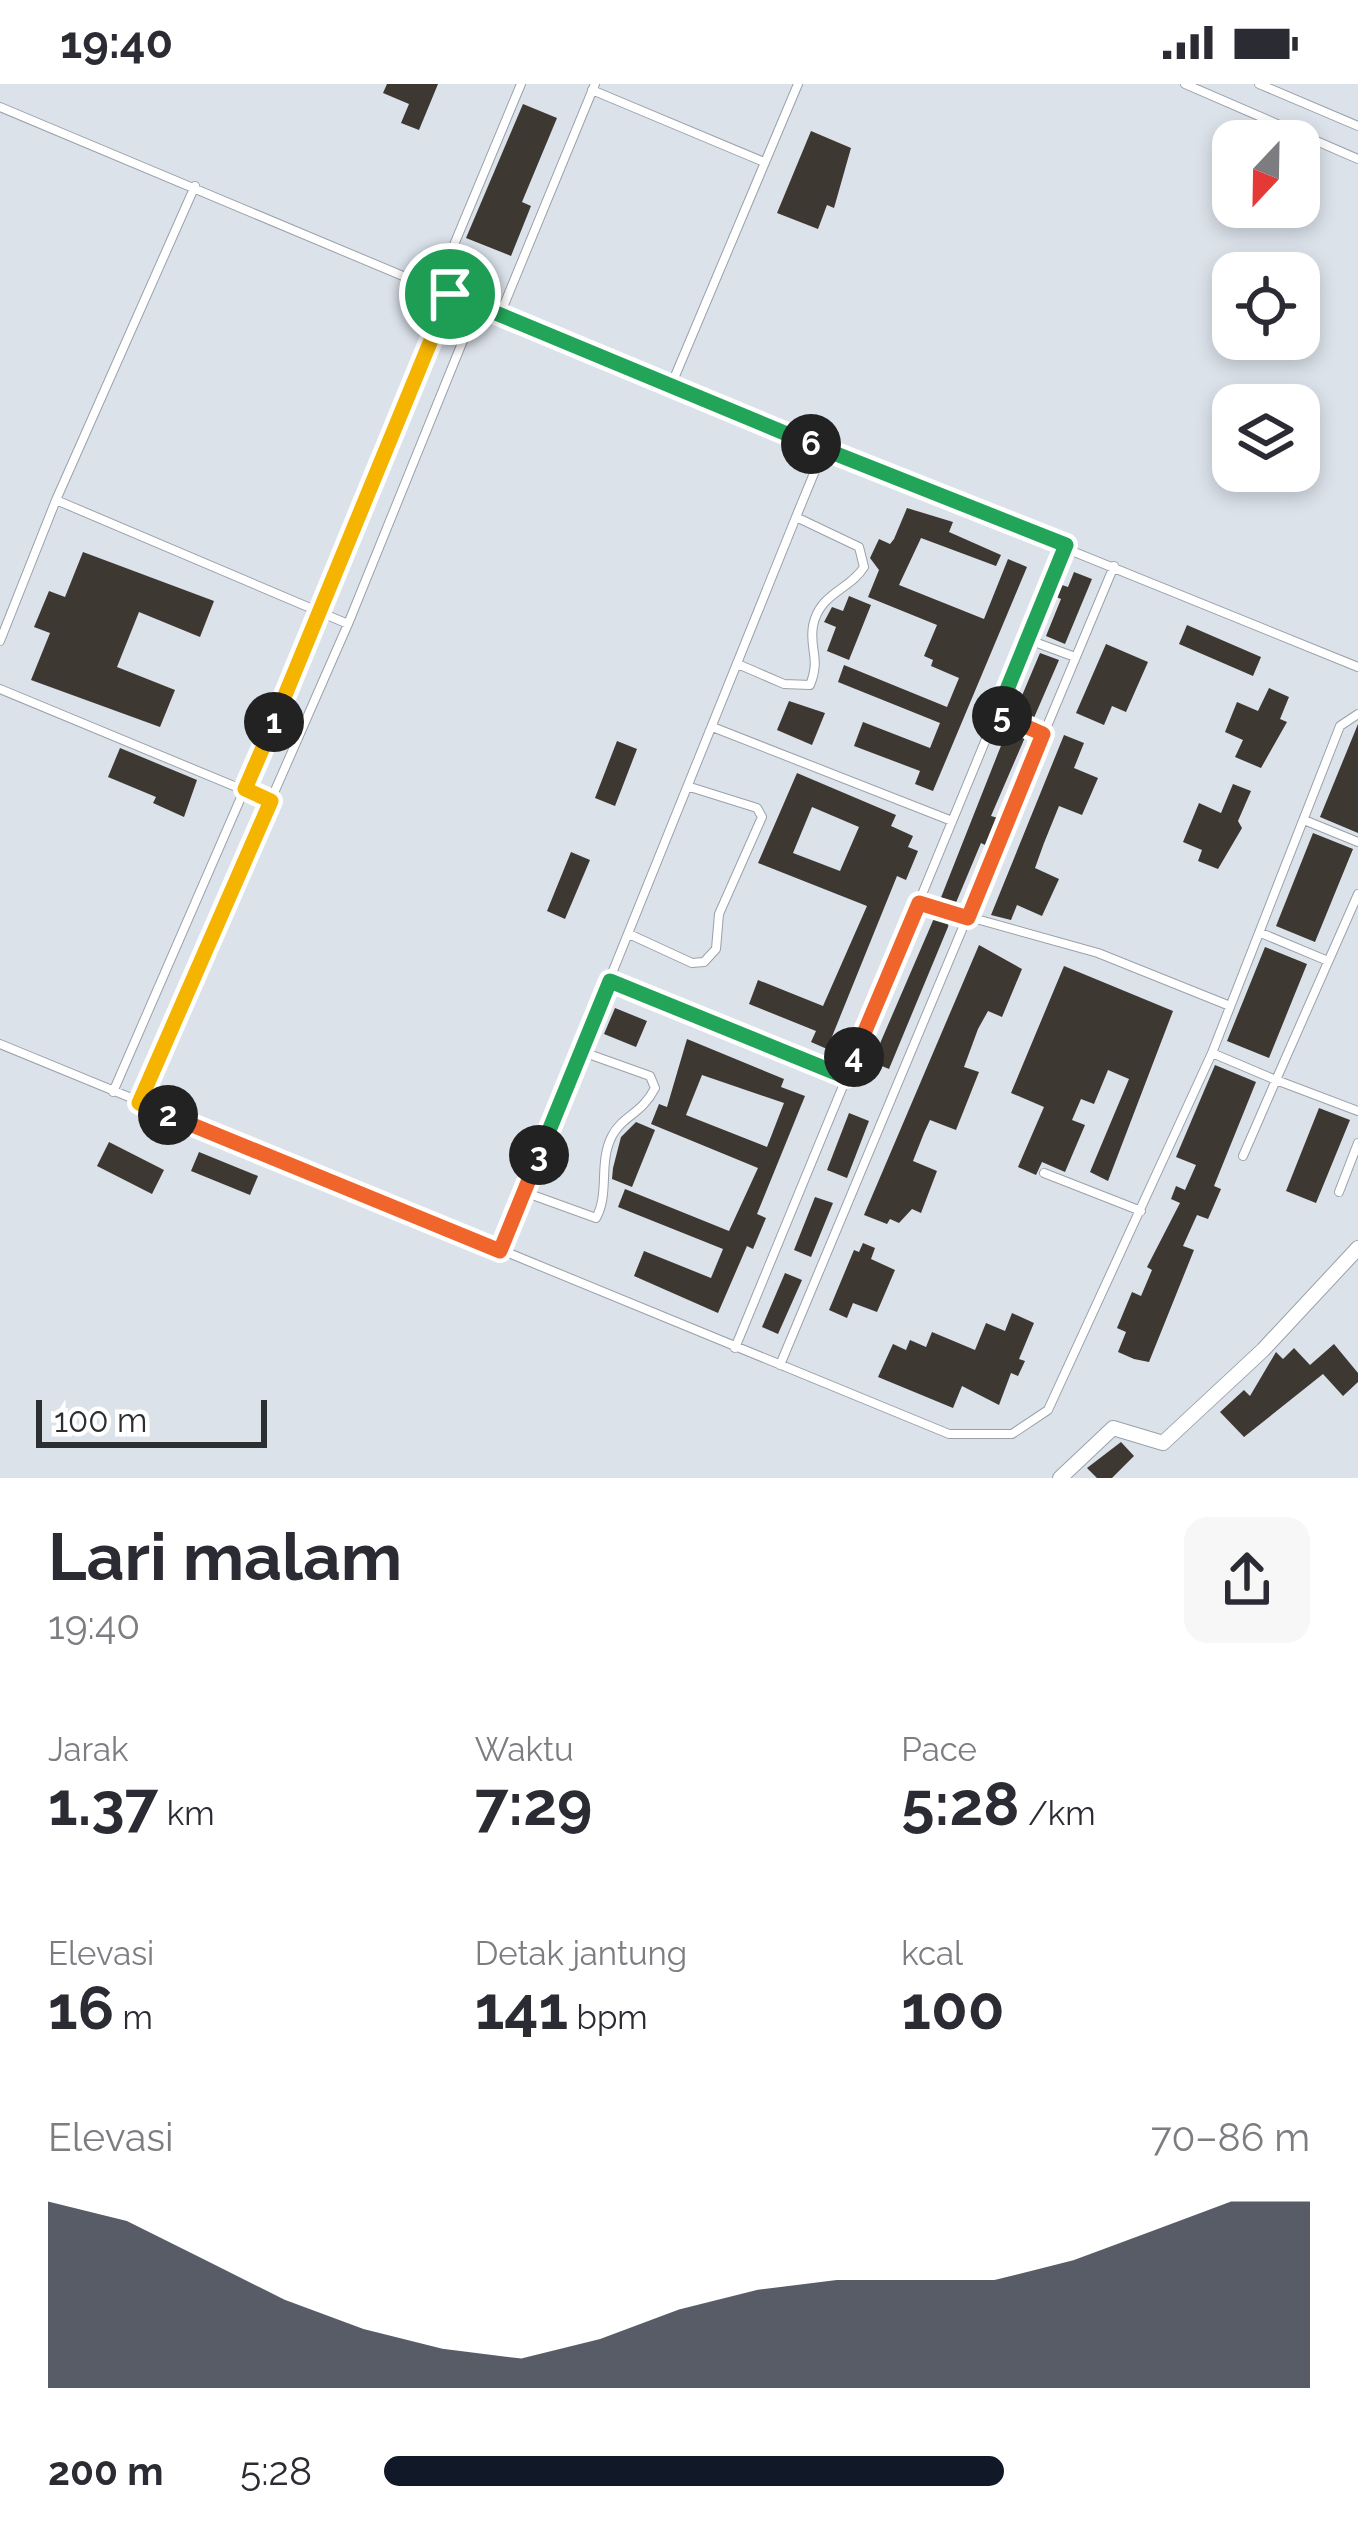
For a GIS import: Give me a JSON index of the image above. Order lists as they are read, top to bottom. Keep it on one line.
{"scale_bar":"100 m","north":"bottom","page":{"status":"19:40","pins":["6","5","1","4","2","3"],"scale":"100 m","heading":["Lari malam","19:40"],"stats":[["Jarak","1.37 km"],["Waktu","7:29"],["Pace","5:28 /km"],["Elevasi","16 m"],["Detak jantung","141 bpm"],["kcal","100"]],"chart":["Elevasi","70–86 m"],"list":[{"name":"200 m","note":"5:28"}]}}
